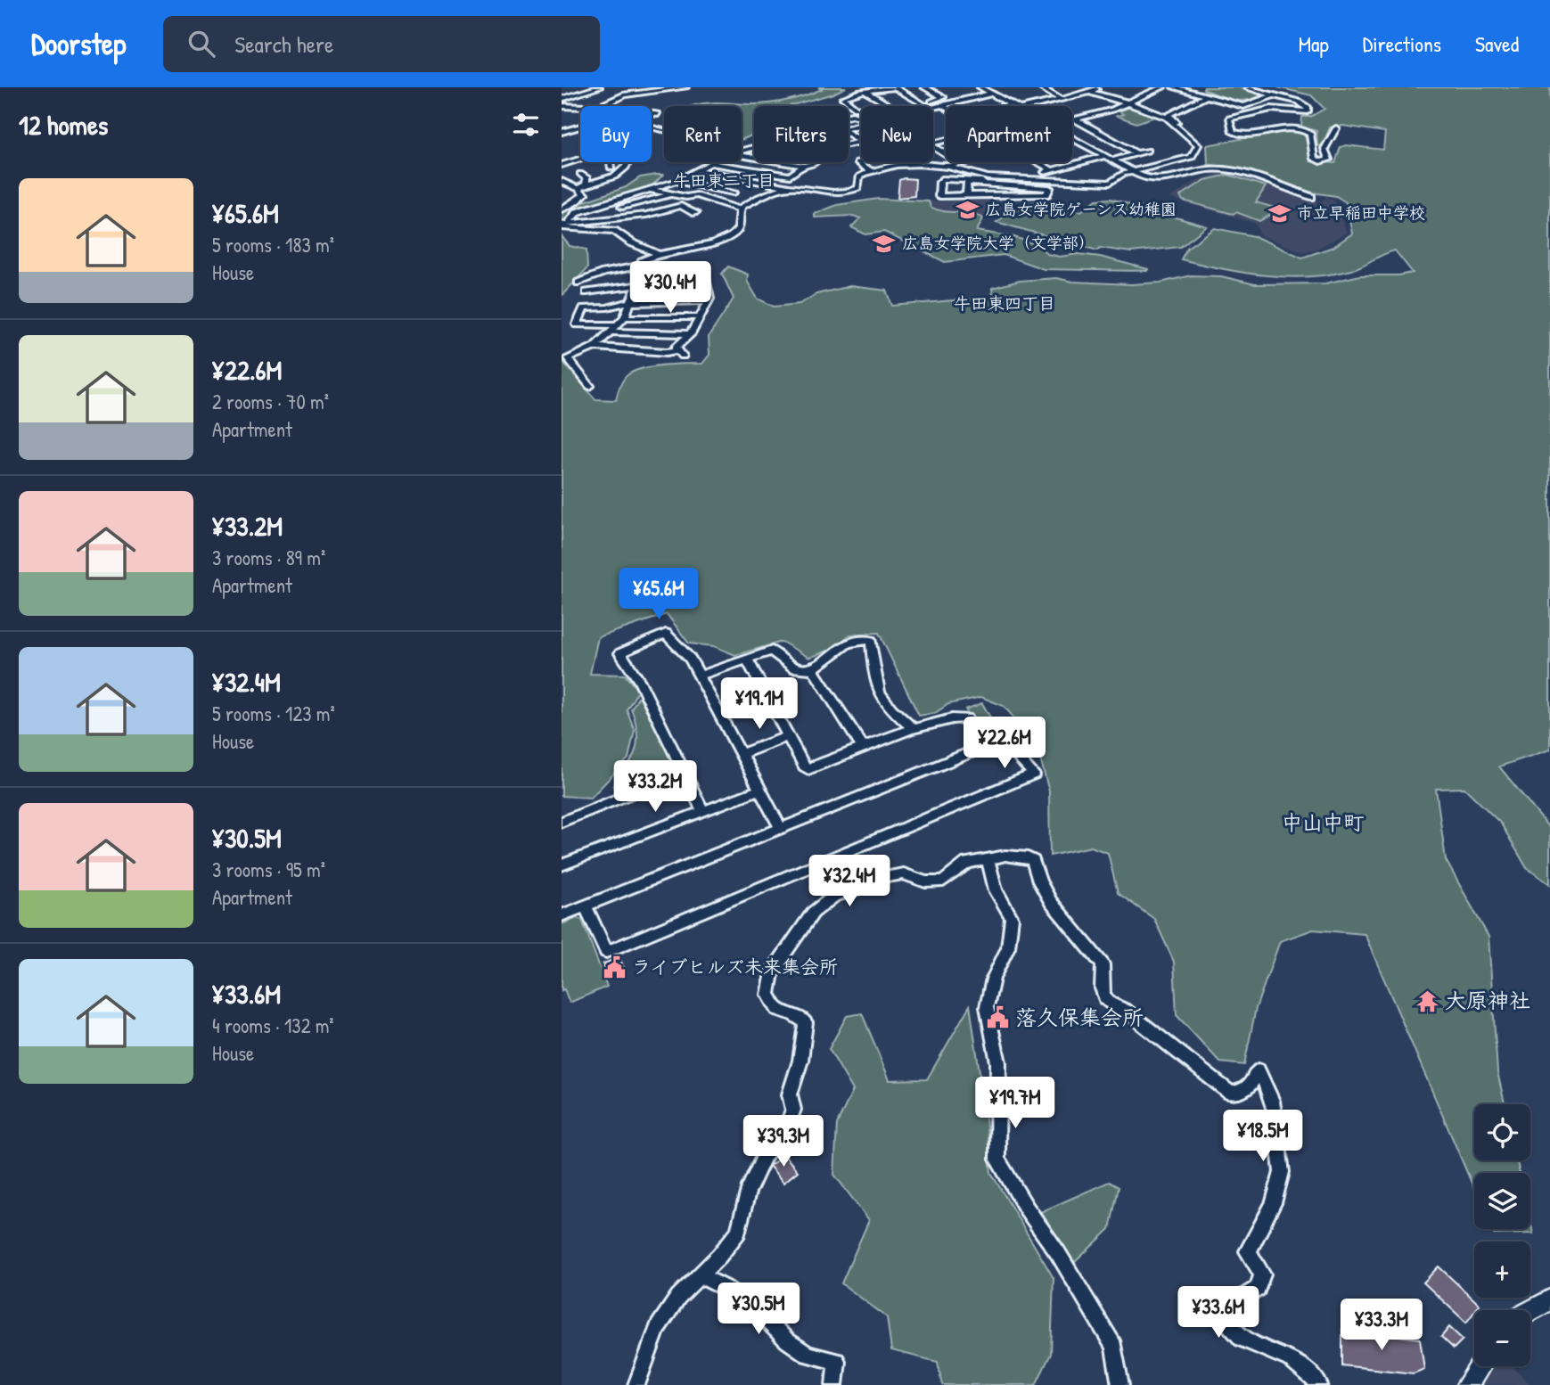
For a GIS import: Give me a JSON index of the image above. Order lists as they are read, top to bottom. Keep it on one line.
{"districts":["牛田東二丁目","牛田東四丁目","中山中町"],"places":{"school or university":["広島女学院ゲーンス幼稚園","市立早稲田中学校","広島女学院大学（文学部）"],"public building":["ライブヒルズ未来集会所","落久保集会所"],"temple":["大原神社"]},"page":{"header":"Doorstep","search":"Search here","nav":["Map","Directions","Saved"],"heading":"12 homes","chip":["Buy","Rent","Filters","New","Apartment"],"list":[{"name":"¥65.6M","note":"5 rooms · 183 m² · House"},{"name":"¥22.6M","note":"2 rooms · 70 m² · Apartment"},{"name":"¥33.2M","note":"3 rooms · 89 m² · Apartment"},{"name":"¥32.4M","note":"5 rooms · 123 m² · House"},{"name":"¥30.5M","note":"3 rooms · 95 m² · Apartment"},{"name":"¥33.6M","note":"4 rooms · 132 m² · House"}],"price":["¥30.4M","¥65.6M","¥19.1M","¥22.6M","¥33.2M","¥32.4M","¥19.7M","¥18.5M","¥39.3M","¥30.5M","¥33.6M","¥33.3M"],"map_buttons":["+","−"]}}
